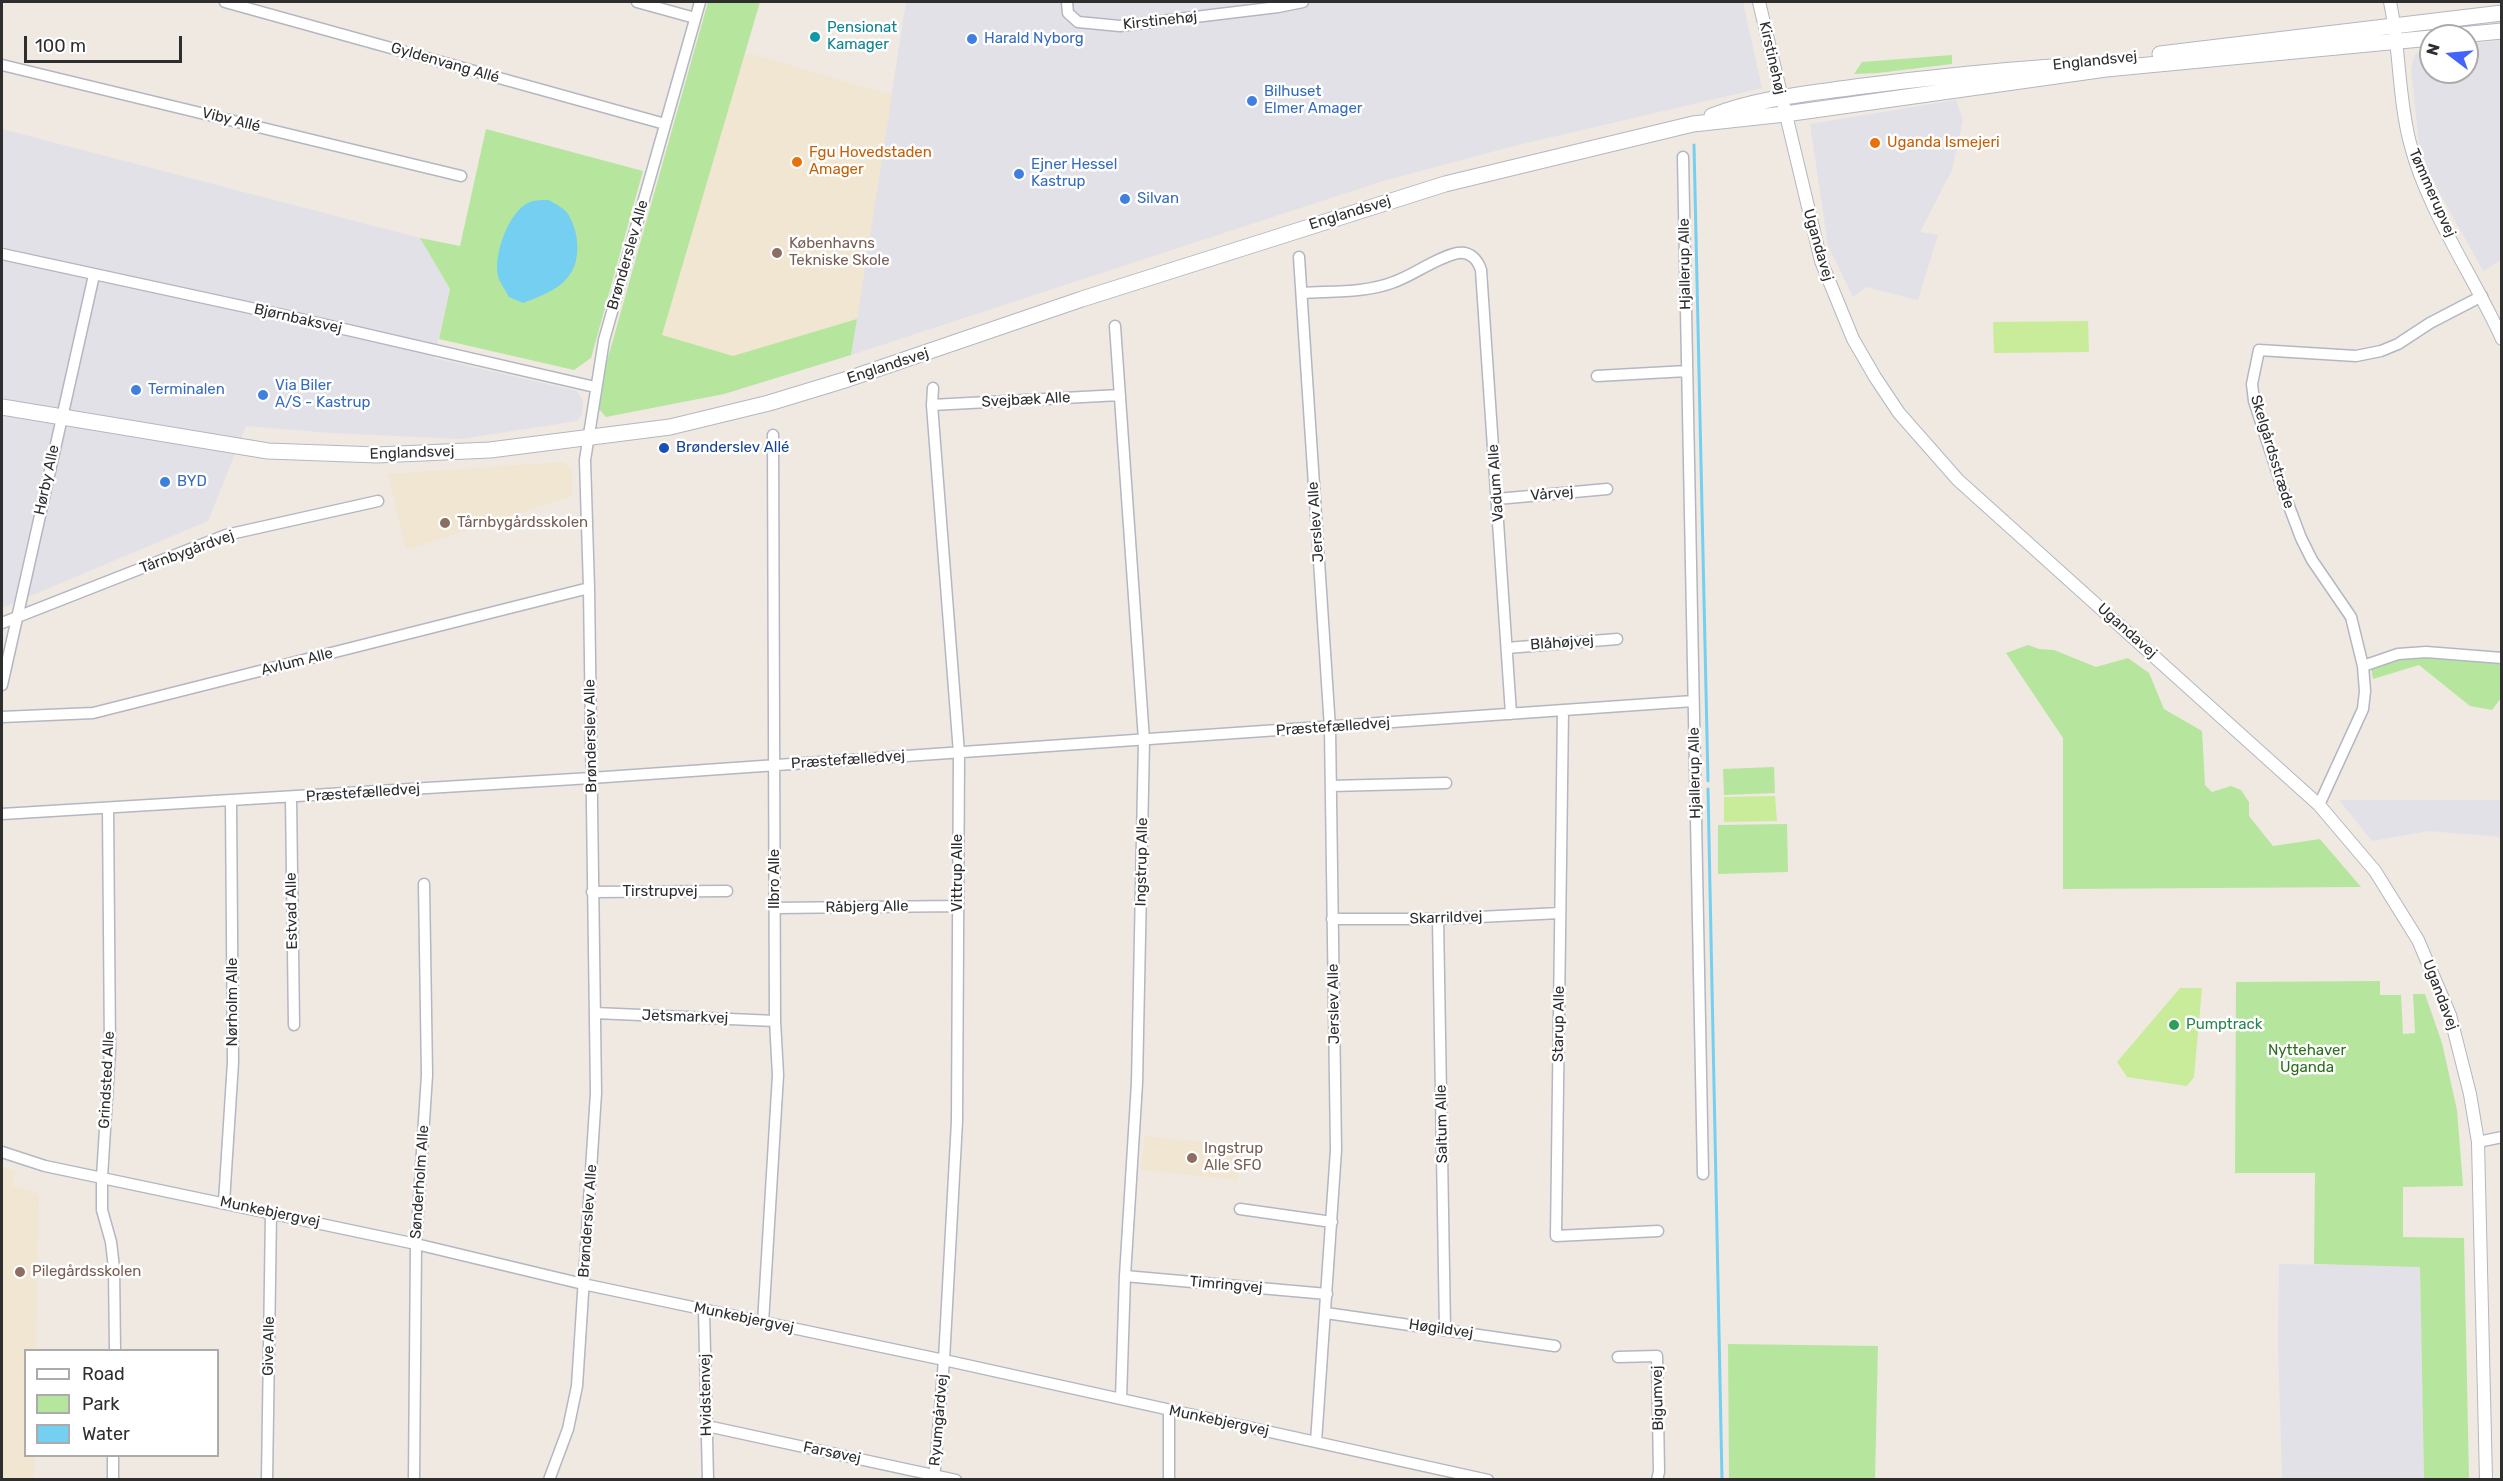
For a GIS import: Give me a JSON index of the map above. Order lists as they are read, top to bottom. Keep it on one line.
{"streets":{"main road":["Englandsvej"],"street":["Kirstinehøj","Gyldenvang Allé","Viby Allé","Tømmerupvej","Ugandavej","Brønderslev Alle","Hjallerup Alle","Bjørnbaksvej","Svejbæk Alle","Skelgårdsstræde","Hørby Alle","Vadum Alle","Vårvej","Jerslev Alle","Tårnbygårdvej","Blåhøjvej","Avlum Alle","Præstefælledvej","Ingstrup Alle","Vittrup Alle","Ilbro Alle","Tirstrupvej","Råbjerg Alle","Estvad Alle","Skarrildvej","Nørholm Alle","Jetsmarkvej","Starup Alle","Grindsted Alle","Saltum Alle","Sønderholm Alle","Munkebjergvej","Timringvej","Høgildvej","Give Alle","Hvidstenvej","Bigumvej","Ryumgårdvej","Farsøvej"]},"crossings":[["Kirstinehøj","Englandsvej"],["Kirstinehøj","Ugandavej"],["Englandsvej","Tømmerupvej"],["Englandsvej","Ugandavej"],["Englandsvej","Brønderslev Alle"],["Englandsvej","Hørby Alle"],["Gyldenvang Allé","Brønderslev Alle"],["Tømmerupvej","Skelgårdsstræde"],["Ugandavej","Skelgårdsstræde"],["Brønderslev Alle","Bjørnbaksvej"],["Brønderslev Alle","Avlum Alle"],["Brønderslev Alle","Præstefælledvej"],["Brønderslev Alle","Tirstrupvej"],["Brønderslev Alle","Jetsmarkvej"],["Brønderslev Alle","Munkebjergvej"],["Hjallerup Alle","Præstefælledvej"],["Bjørnbaksvej","Hørby Alle"],["Svejbæk Alle","Ingstrup Alle"],["Svejbæk Alle","Vittrup Alle"],["Hørby Alle","Tårnbygårdvej"],["Vadum Alle","Vårvej"],["Vadum Alle","Jerslev Alle"],["Vadum Alle","Blåhøjvej"],["Vadum Alle","Præstefælledvej"],["Jerslev Alle","Præstefælledvej"],["Jerslev Alle","Skarrildvej"],["Jerslev Alle","Munkebjergvej"],["Jerslev Alle","Timringvej"],["Jerslev Alle","Høgildvej"],["Præstefælledvej","Ingstrup Alle"],["Præstefælledvej","Vittrup Alle"],["Præstefælledvej","Ilbro Alle"],["Præstefælledvej","Estvad Alle"],["Præstefælledvej","Nørholm Alle"],["Præstefælledvej","Starup Alle"],["Præstefælledvej","Grindsted Alle"],["Ingstrup Alle","Munkebjergvej"],["Ingstrup Alle","Timringvej"],["Vittrup Alle","Råbjerg Alle"],["Vittrup Alle","Munkebjergvej"],["Vittrup Alle","Ryumgårdvej"],["Ilbro Alle","Råbjerg Alle"],["Ilbro Alle","Jetsmarkvej"],["Ilbro Alle","Munkebjergvej"],["Skarrildvej","Starup Alle"],["Skarrildvej","Saltum Alle"],["Nørholm Alle","Munkebjergvej"],["Grindsted Alle","Munkebjergvej"],["Saltum Alle","Høgildvej"],["Sønderholm Alle","Munkebjergvej"],["Munkebjergvej","Give Alle"],["Munkebjergvej","Hvidstenvej"],["Munkebjergvej","Ryumgårdvej"],["Hvidstenvej","Farsøvej"],["Ryumgårdvej","Farsøvej"]],"parks":["Nyttehaver Uganda"],"places":["Pensionat Kamager","Harald Nyborg","Bilhuset Elmer Amager","Uganda Ismejeri","Fgu Hovedstaden Amager","Ejner Hessel Kastrup","Silvan","Københavns Tekniske Skole","Terminalen","Via Biler A/S - Kastrup","Brønderslev Allé","BYD","Tårnbygårdsskolen","Pumptrack","Ingstrup Alle SFO","Pilegårdsskolen"],"legend":["Road","Park","Water"],"scale_bar":"100 m","north":"left"}
